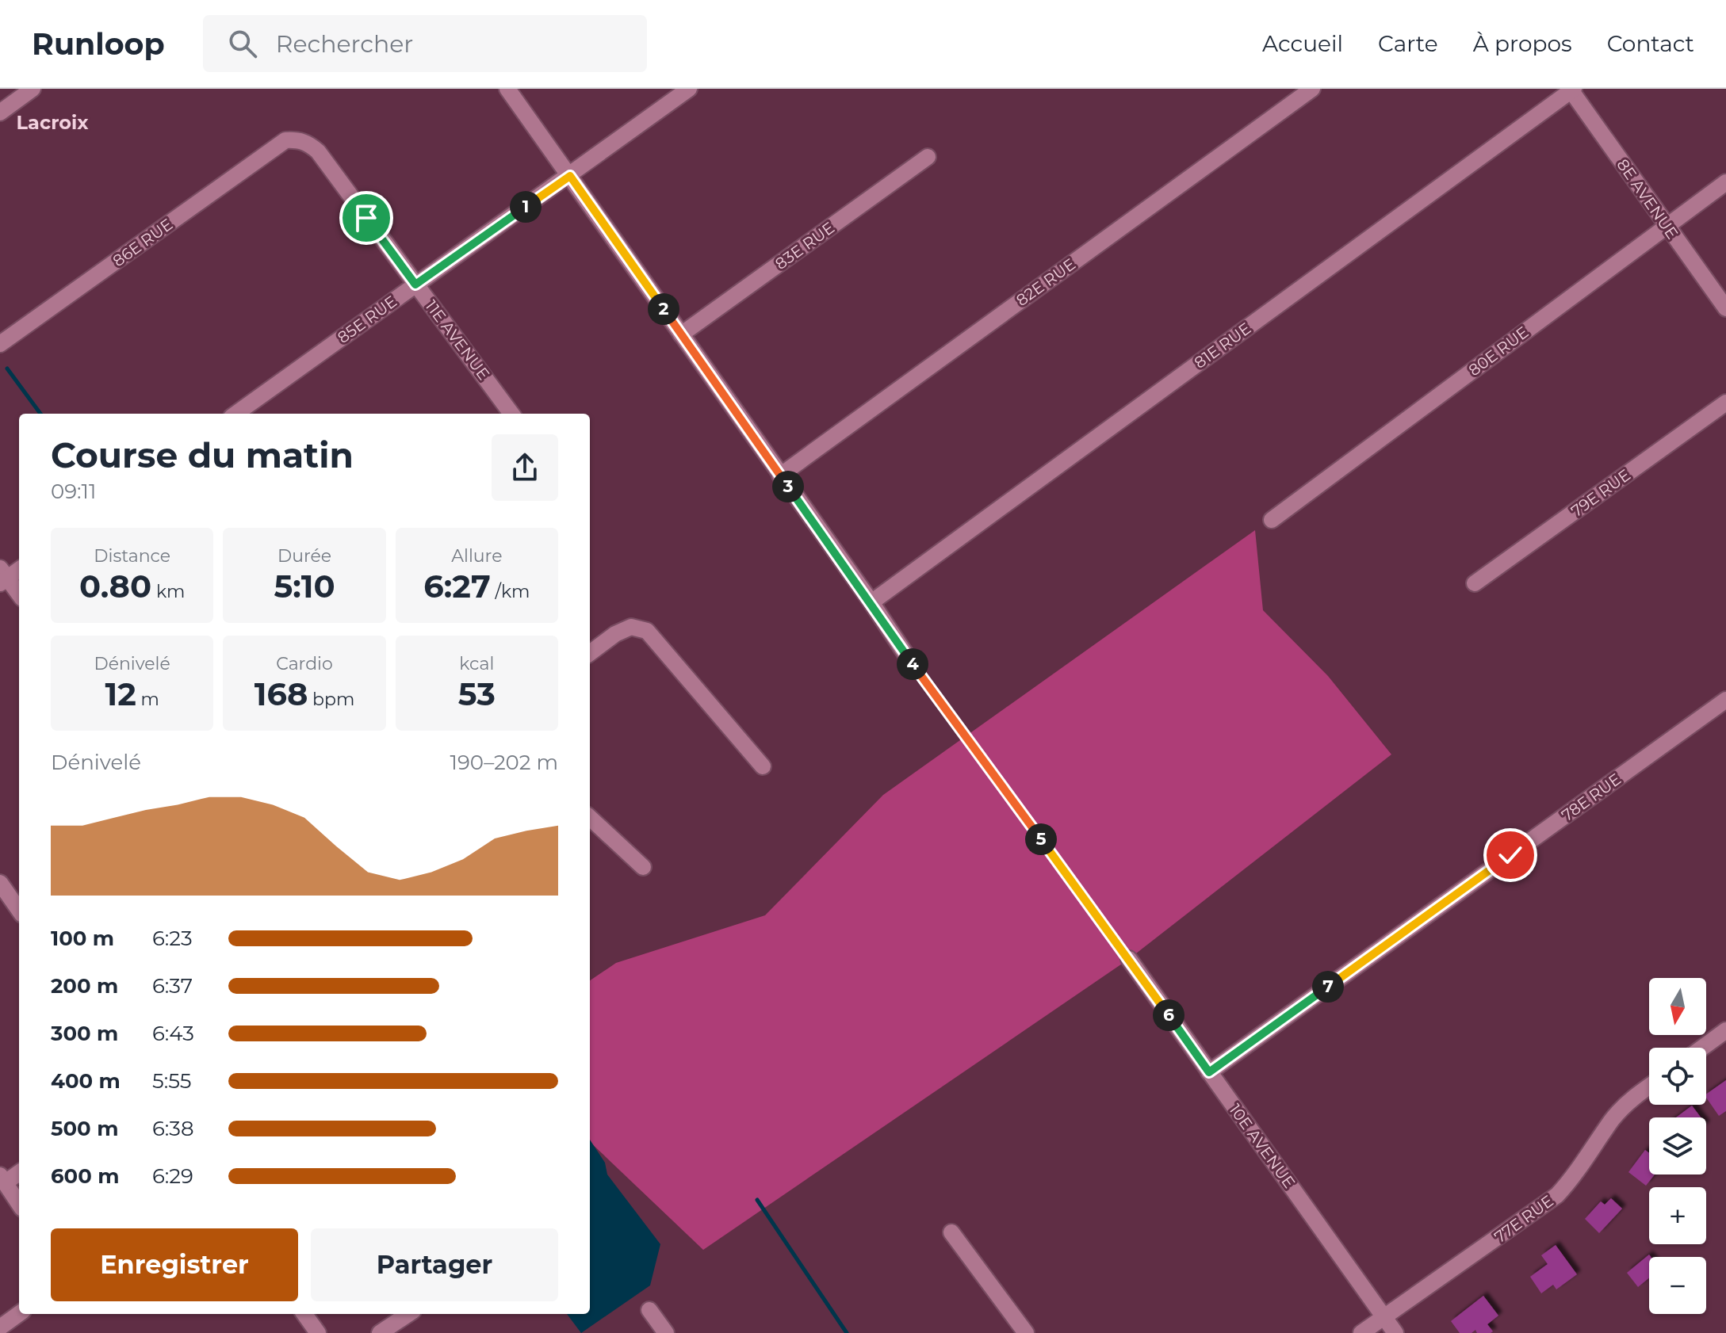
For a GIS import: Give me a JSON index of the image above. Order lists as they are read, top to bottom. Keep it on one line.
{"streets":{"street":["8E AVENUE","86E RUE","83E RUE","82E RUE","85E RUE","11E AVENUE","81E RUE","80E RUE","79E RUE","78E RUE","10E AVENUE","77E RUE"]},"crossings":[["8E AVENUE","81E RUE"],["8E AVENUE","80E RUE"],["86E RUE","11E AVENUE"],["85E RUE","11E AVENUE"],["78E RUE","10E AVENUE"],["10E AVENUE","77E RUE"]],"districts":["Lacroix"],"north":"bottom","page":{"header":"Runloop","search":"Rechercher","nav":["Accueil","Carte","À propos","Contact"],"pins":["1","2","3","4","5","7","6"],"heading":["Course du matin","09:11"],"stats":[["Distance","0.80 km"],["Durée","5:10"],["Allure","6:27 /km"],["Dénivelé","12 m"],["Cardio","168 bpm"],["kcal","53"]],"chart":["Dénivelé","190–202 m"],"list":[{"name":"100 m","note":"6:23"},{"name":"200 m","note":"6:37"},{"name":"300 m","note":"6:43"},{"name":"400 m","note":"5:55"},{"name":"500 m","note":"6:38"},{"name":"600 m","note":"6:29"}],"map_buttons":["+","−"],"buttons":["Enregistrer","Partager"]}}
